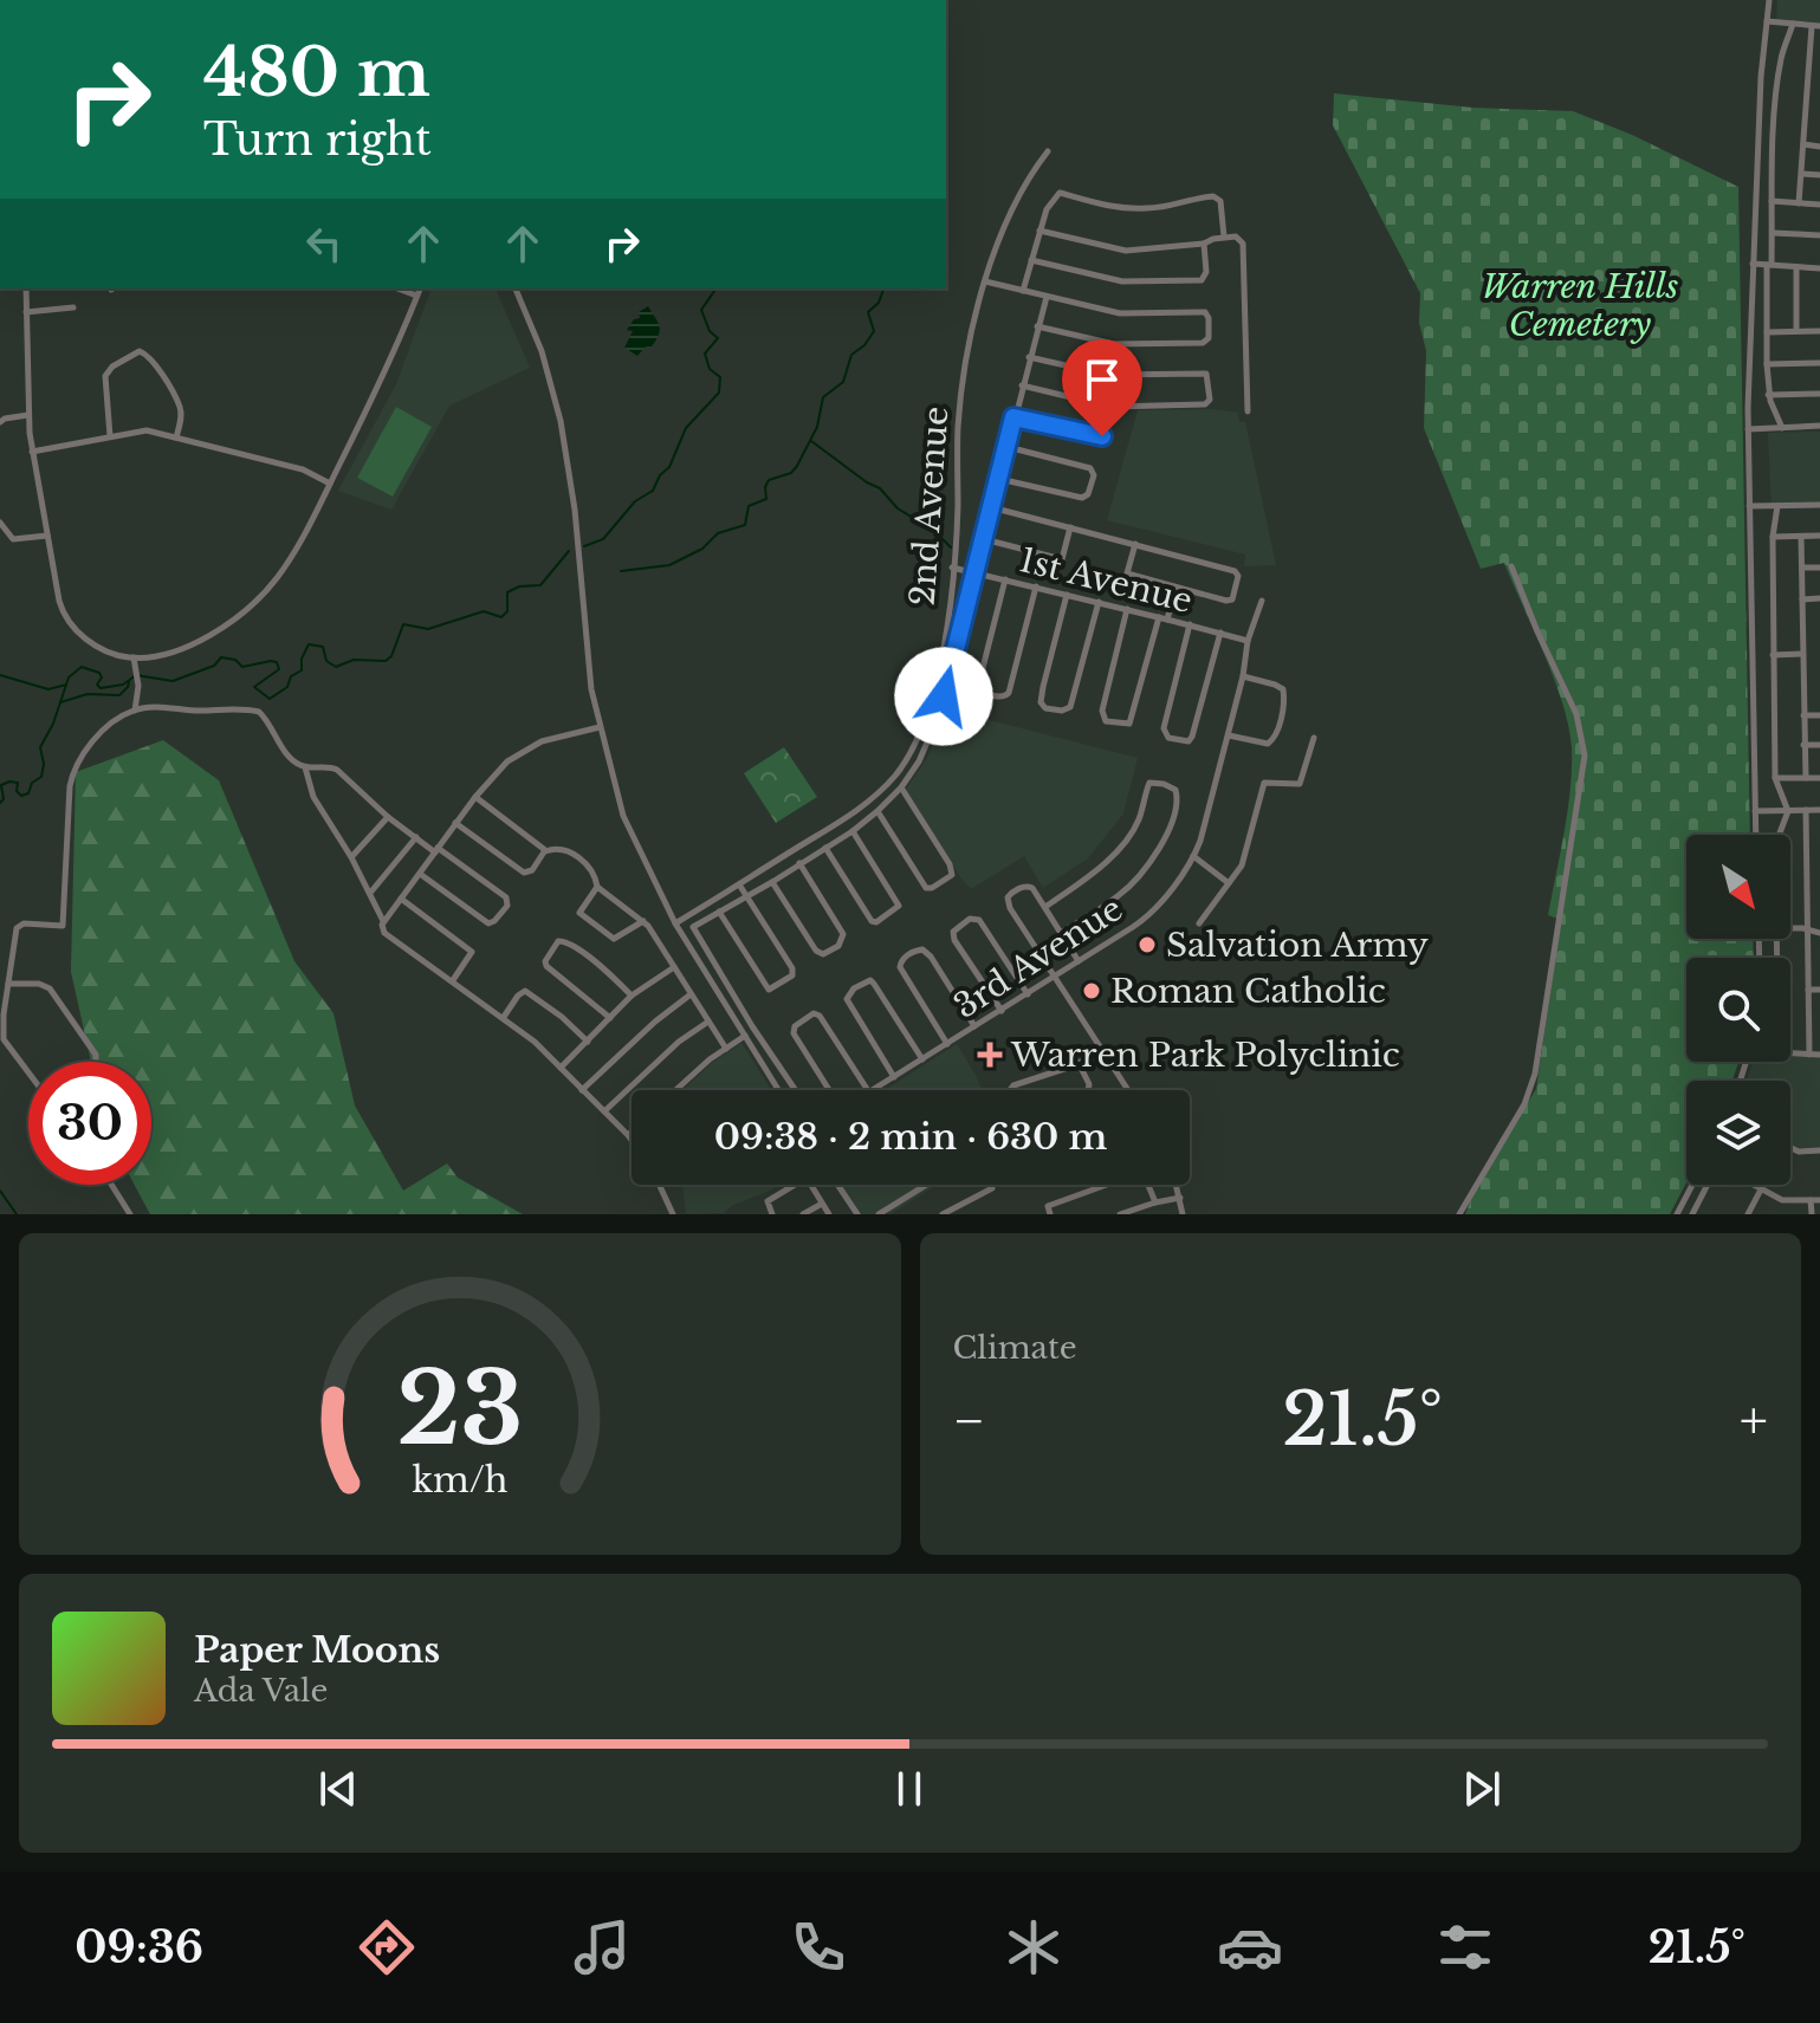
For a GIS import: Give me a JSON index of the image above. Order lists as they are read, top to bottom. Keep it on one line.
{"streets":{"street":["2nd Avenue","1st Avenue","3rd Avenue"]},"crossings":[["2nd Avenue","1st Avenue"],["1st Avenue","3rd Avenue"]],"parks":["Warren Hills Cemetery"],"places":{"other":["Salvation Army","Roman Catholic"],"health":["Warren Park Polyclinic"]},"north":"bottom right","page":{"turn":["480 m","Turn right"],"limit":"30","trip":"09:38 · 2 min · 630 m","tile":"Climate","heat":["−","21.5°","+"],"song":["Paper Moons","Ada Vale"],"tabs":["09:36","21.5°"],"gauge":["23","km/h"]}}
